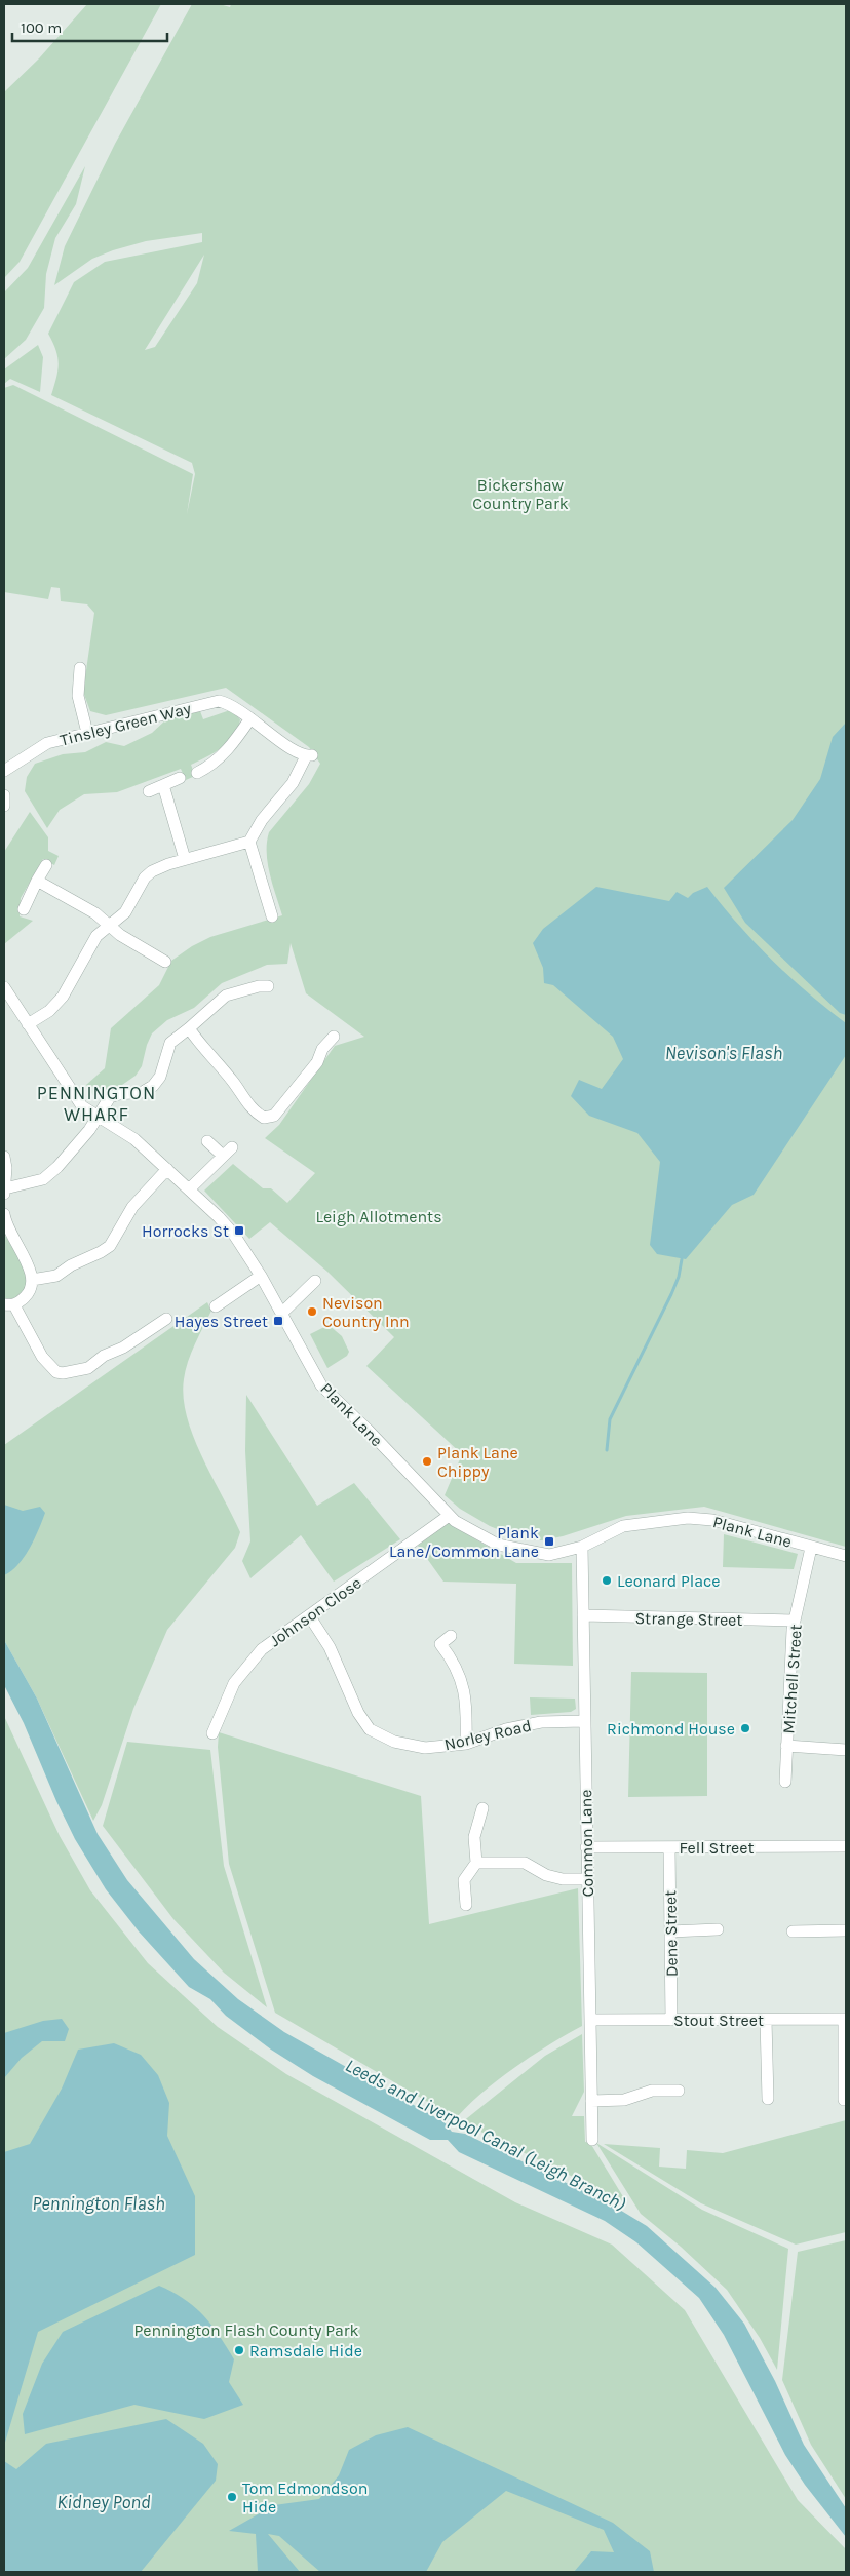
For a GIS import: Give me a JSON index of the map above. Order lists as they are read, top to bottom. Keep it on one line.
{"streets":{"street":["Tinsley Green Way","Plank Lane","Johnson Close","Strange Street","Mitchell Street","Norley Road","Common Lane","Fell Street","Dene Street","Stout Street"]},"crossings":[["Plank Lane","Johnson Close"],["Plank Lane","Mitchell Street"],["Plank Lane","Common Lane"],["Johnson Close","Norley Road"],["Strange Street","Mitchell Street"],["Strange Street","Common Lane"],["Norley Road","Common Lane"],["Common Lane","Fell Street"],["Common Lane","Stout Street"],["Fell Street","Dene Street"],["Dene Street","Stout Street"]],"districts":["PENNINGTON WHARF"],"water":["Nevison's Flash","Leeds and Liverpool Canal (Leigh Branch)","Pennington Flash","Kidney Pond"],"parks":["Bickershaw Country Park","Leigh Allotments","Pennington Flash County Park"],"places":{"transit":["Horrocks St","Hayes Street","Plank Lane/Common Lane"],"other":["Nevison Country Inn","Plank Lane Chippy","Leonard Place","Richmond House","Ramsdale Hide","Tom Edmondson Hide"]},"scale_bar":"100 m"}
